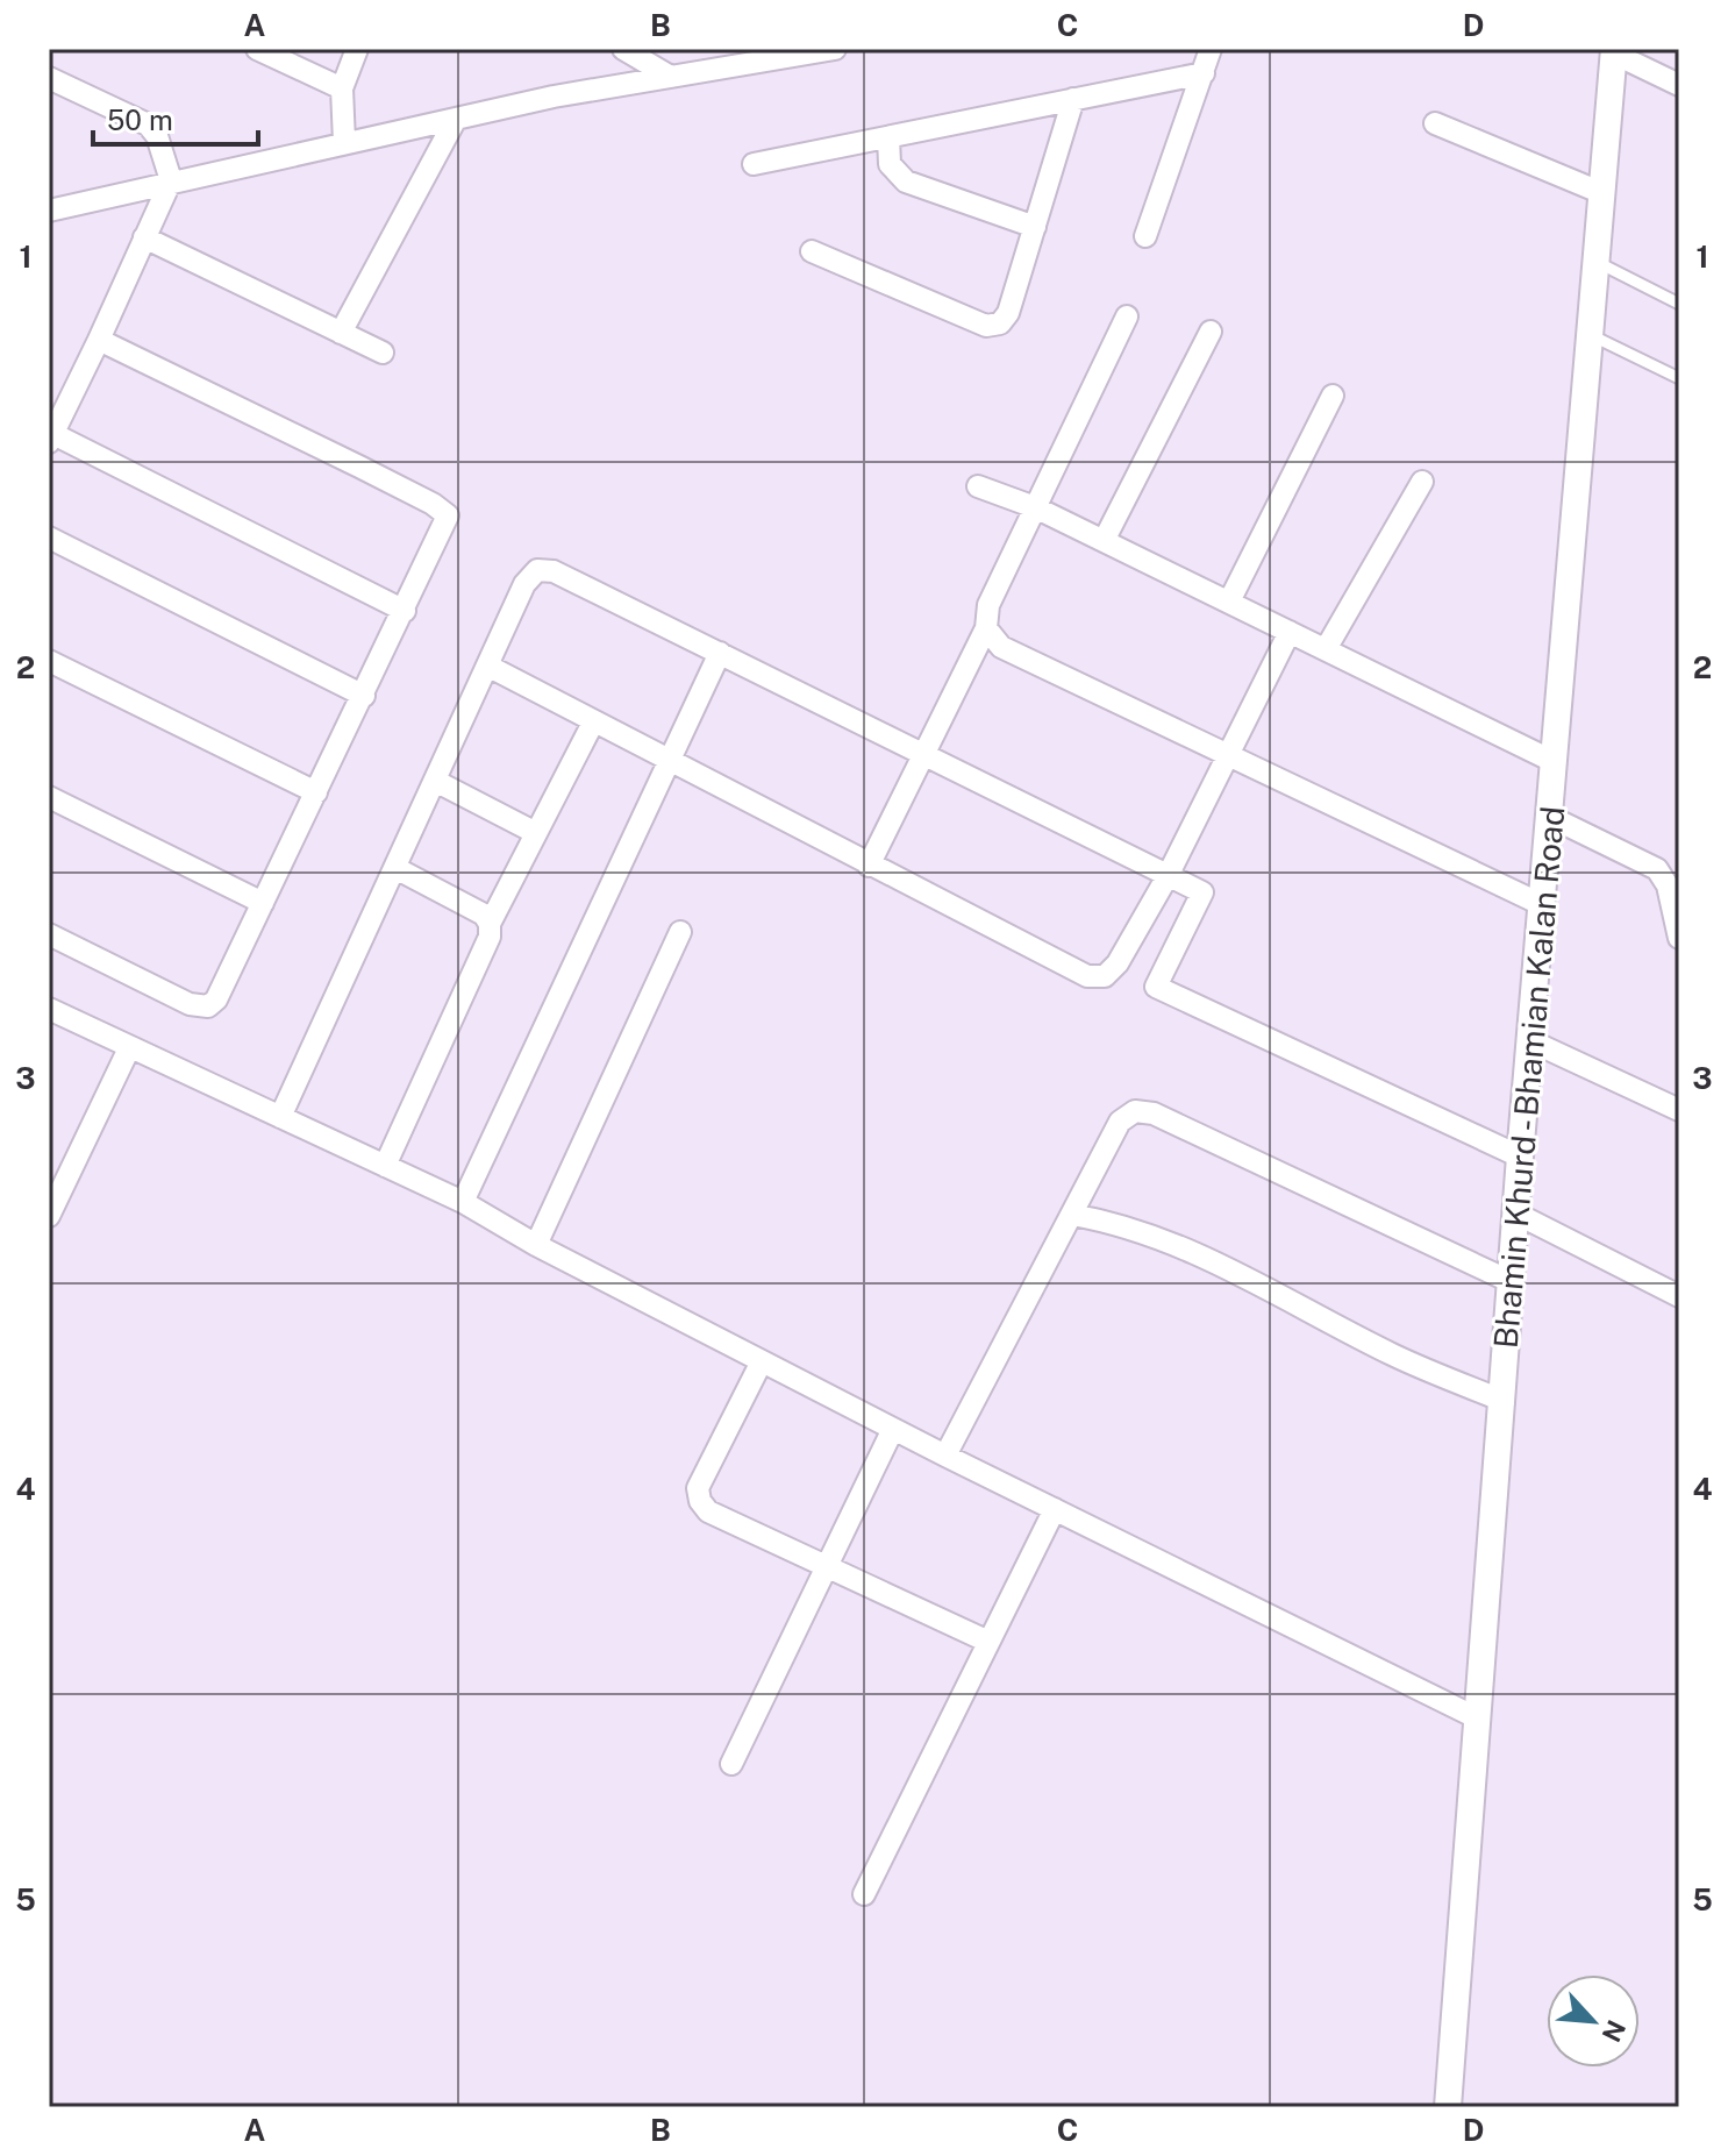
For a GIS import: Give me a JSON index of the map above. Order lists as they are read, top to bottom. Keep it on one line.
{"streets":{"street":["Bhamin Khurd - Bhamian Kalan Road"]},"scale_bar":"50 m","north":"bottom right","grid":{"columns":["A","B","C","D"],"rows":["1","2","3","4","5"]}}
